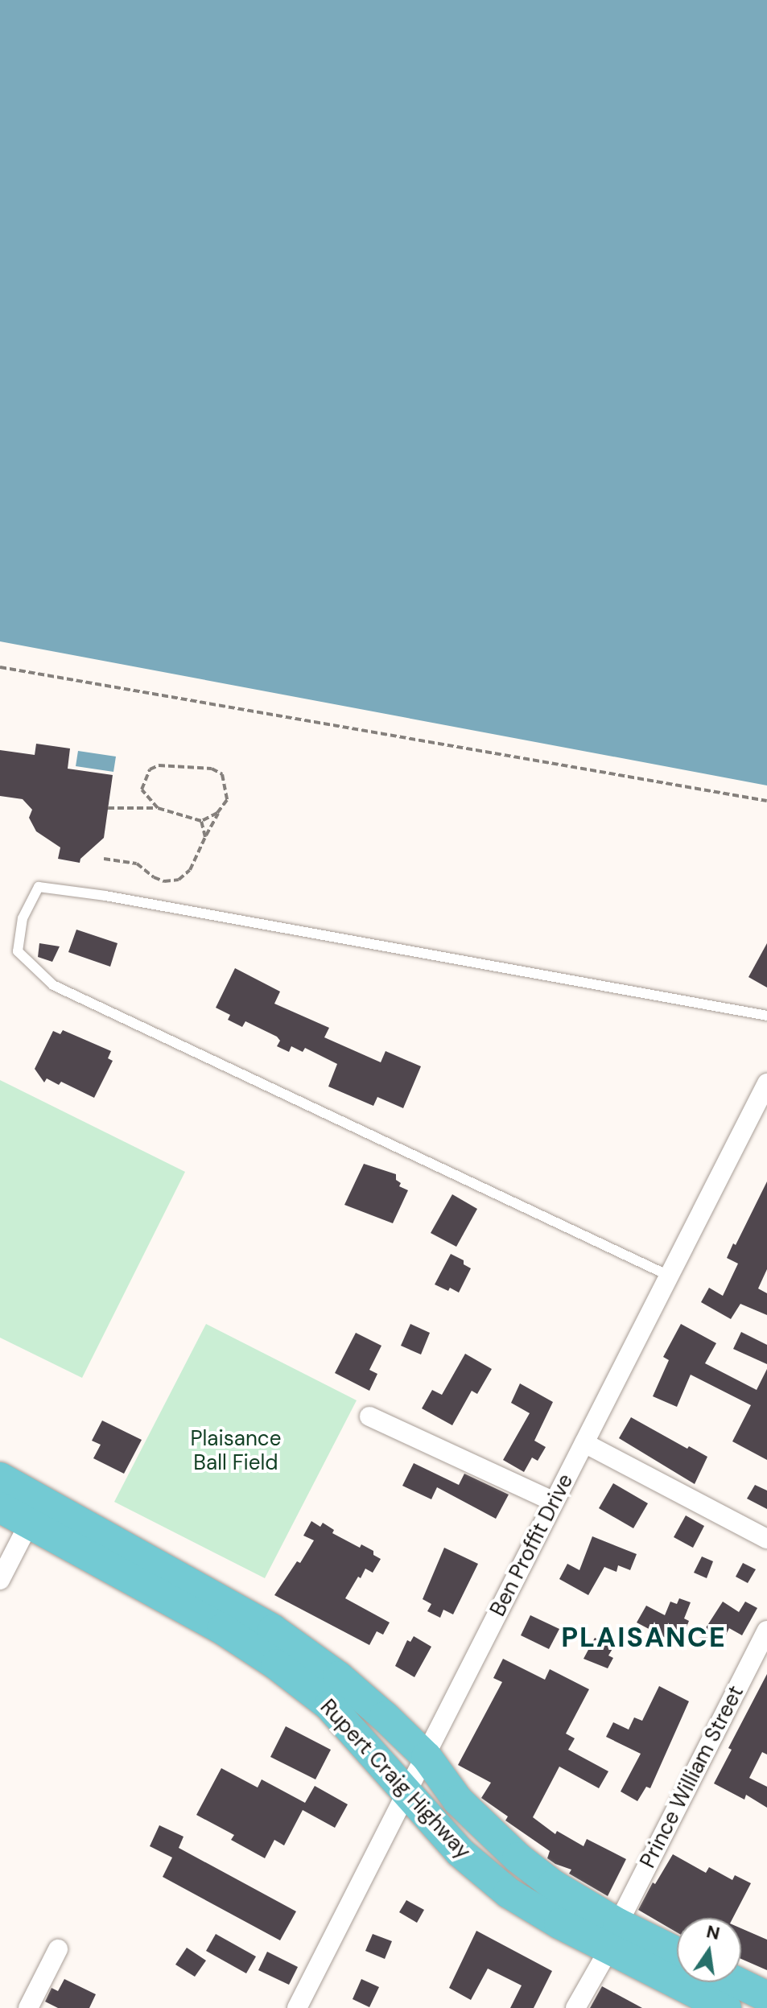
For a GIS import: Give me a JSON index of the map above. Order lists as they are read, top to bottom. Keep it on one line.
{"streets":{"main road":["Rupert Craig Highway"],"street":["Ben Proffit Drive","Prince William Street"]},"crossings":[["Ben Proffit Drive","Rupert Craig Highway"],["Prince William Street","Rupert Craig Highway"]],"districts":["PLAISANCE"],"parks":["Plaisance Ball Field"],"north":"top"}
